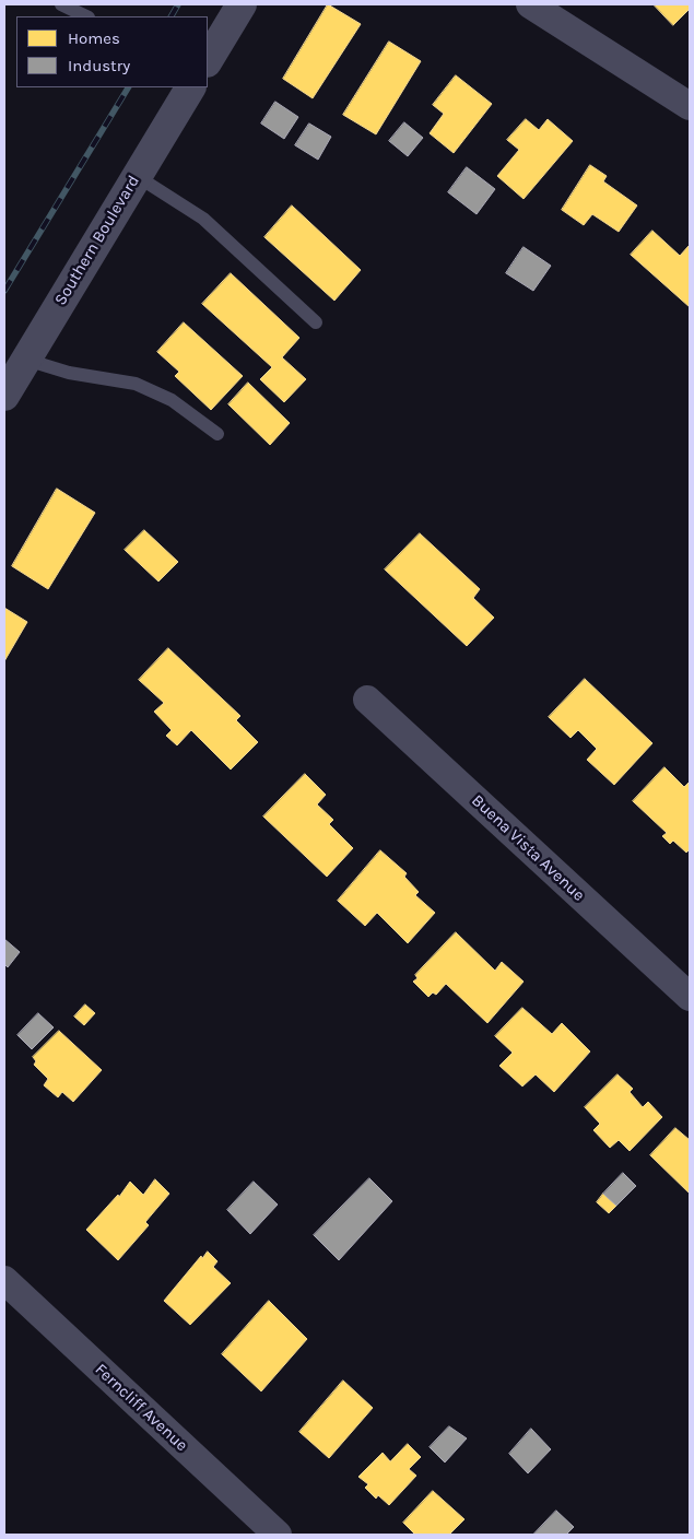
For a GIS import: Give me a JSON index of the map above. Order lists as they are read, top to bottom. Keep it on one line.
{"streets":{"street":["Southern Boulevard","Buena Vista Avenue","Ferncliff Avenue"]},"legend":["Homes","Industry"]}
